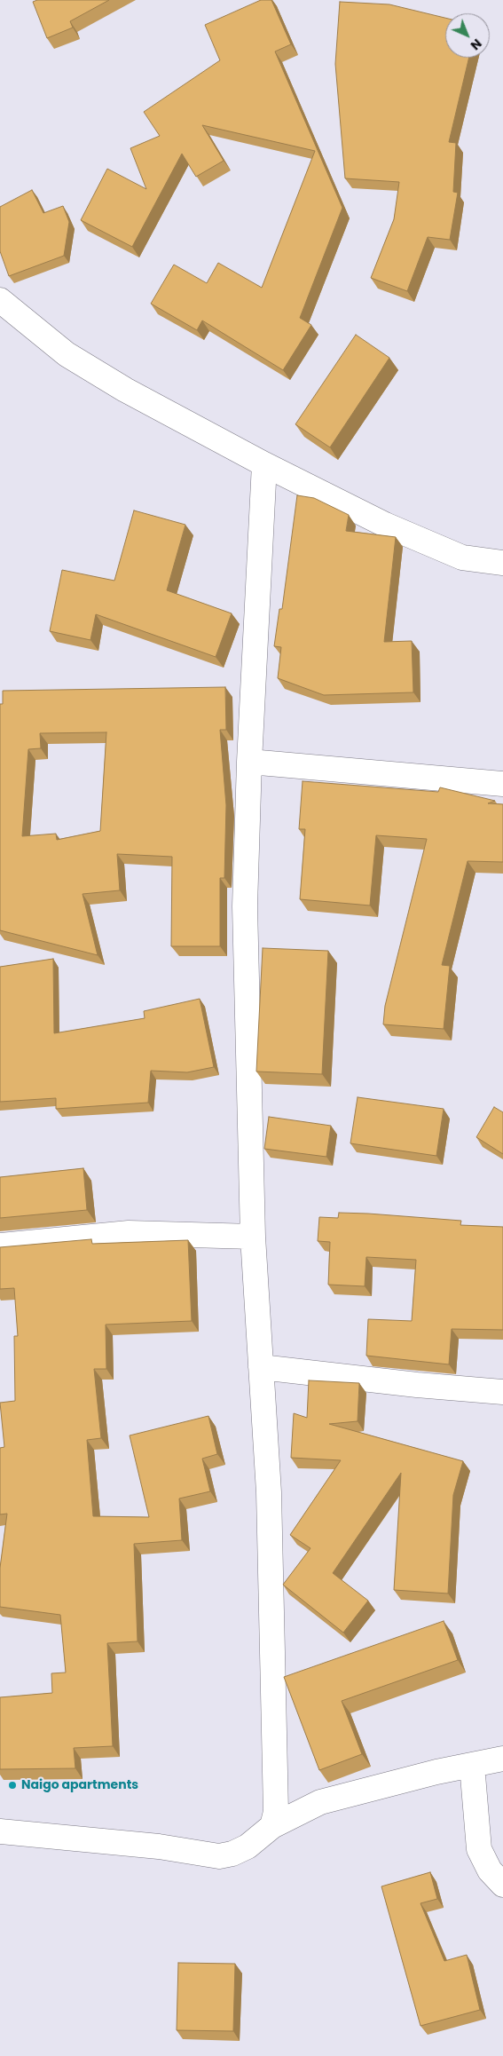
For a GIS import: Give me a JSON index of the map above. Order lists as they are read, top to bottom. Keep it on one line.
{"places":["Naigo apartments"],"north":"bottom right"}
